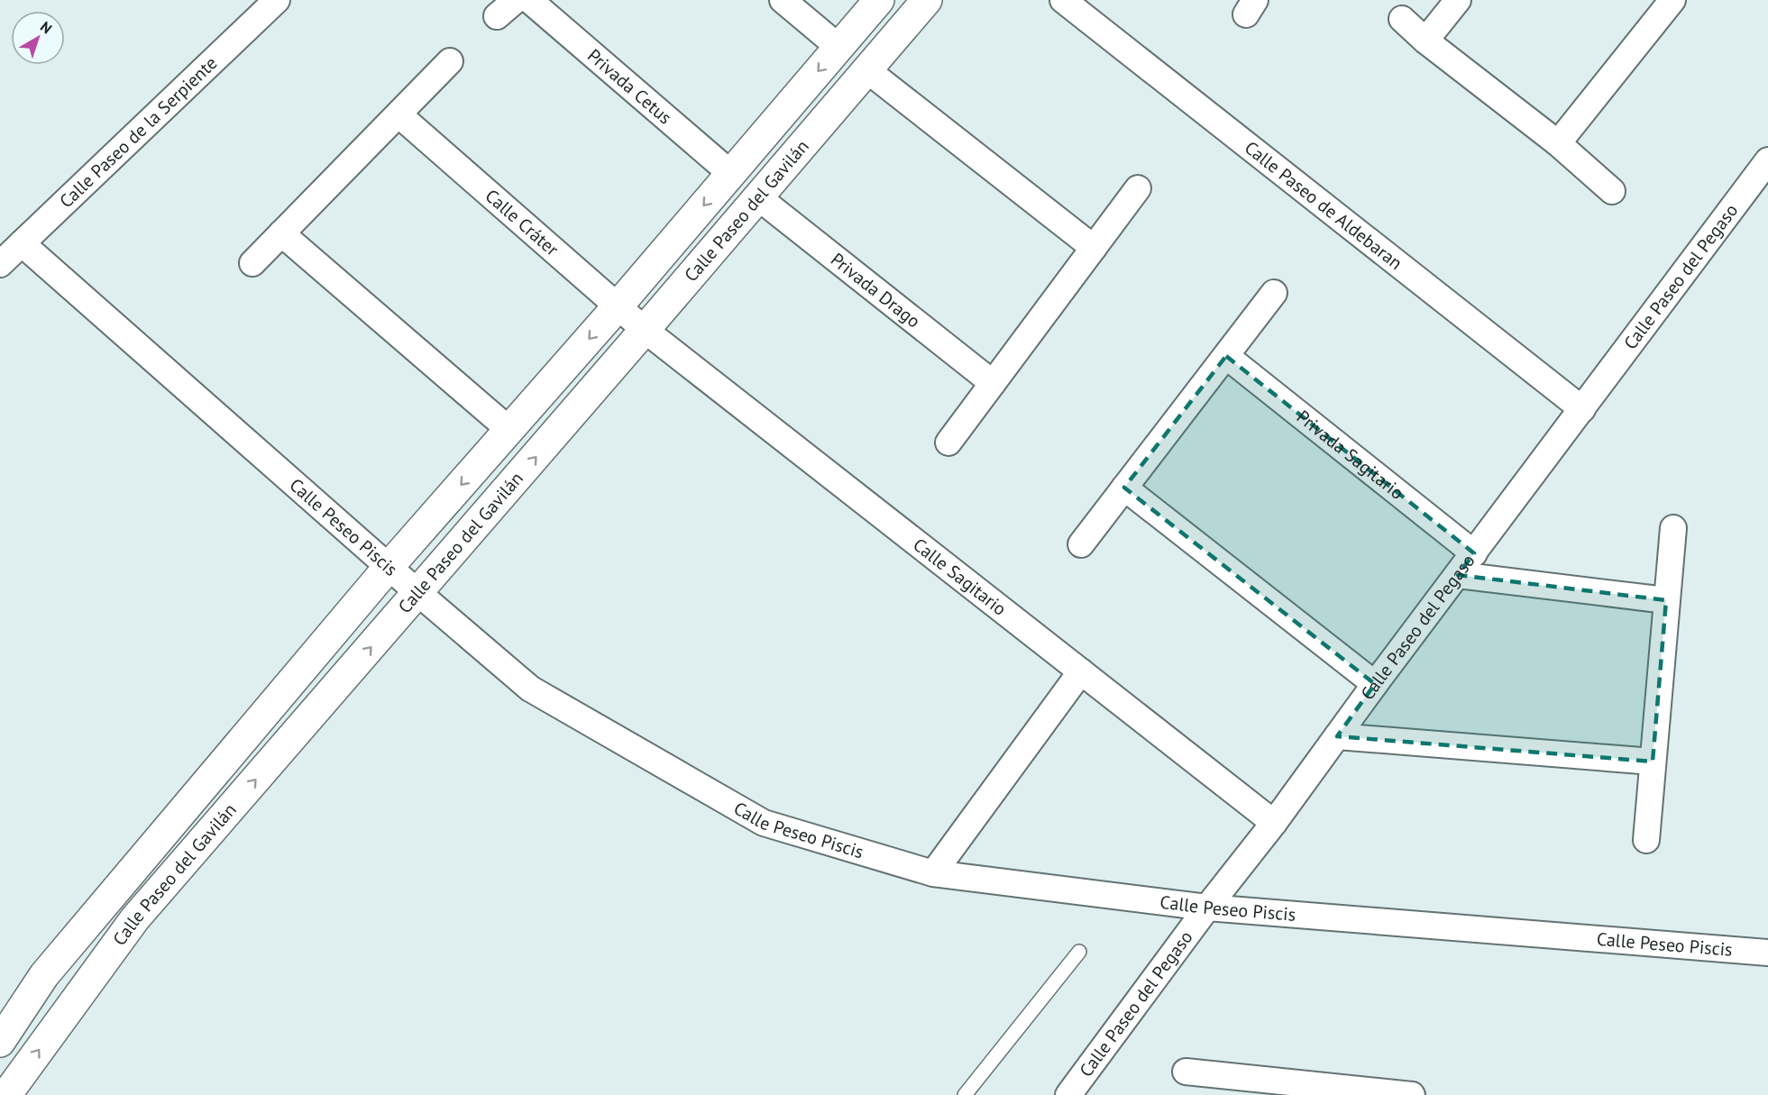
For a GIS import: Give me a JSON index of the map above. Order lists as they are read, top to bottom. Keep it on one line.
{"streets":{"street":["Privada Cetus","Calle Paseo de la Serpiente","Calle Paseo de Aldebaran","Calle Paseo del Gavilán","Calle Cráter","Calle Paseo del Pegaso","Privada Drago","Privada Sagitario","Calle Peseo Piscis","Calle Sagitario"]},"crossings":[["Privada Cetus","Calle Paseo del Gavilán"],["Calle Paseo de la Serpiente","Calle Peseo Piscis"],["Calle Paseo de Aldebaran","Calle Paseo del Pegaso"],["Calle Paseo del Gavilán","Calle Cráter"],["Calle Paseo del Gavilán","Privada Drago"],["Calle Paseo del Gavilán","Calle Peseo Piscis"],["Calle Paseo del Gavilán","Calle Sagitario"],["Calle Cráter","Calle Sagitario"],["Calle Paseo del Pegaso","Privada Sagitario"],["Calle Paseo del Pegaso","Calle Peseo Piscis"],["Calle Paseo del Pegaso","Calle Sagitario"]],"north":"top right"}
